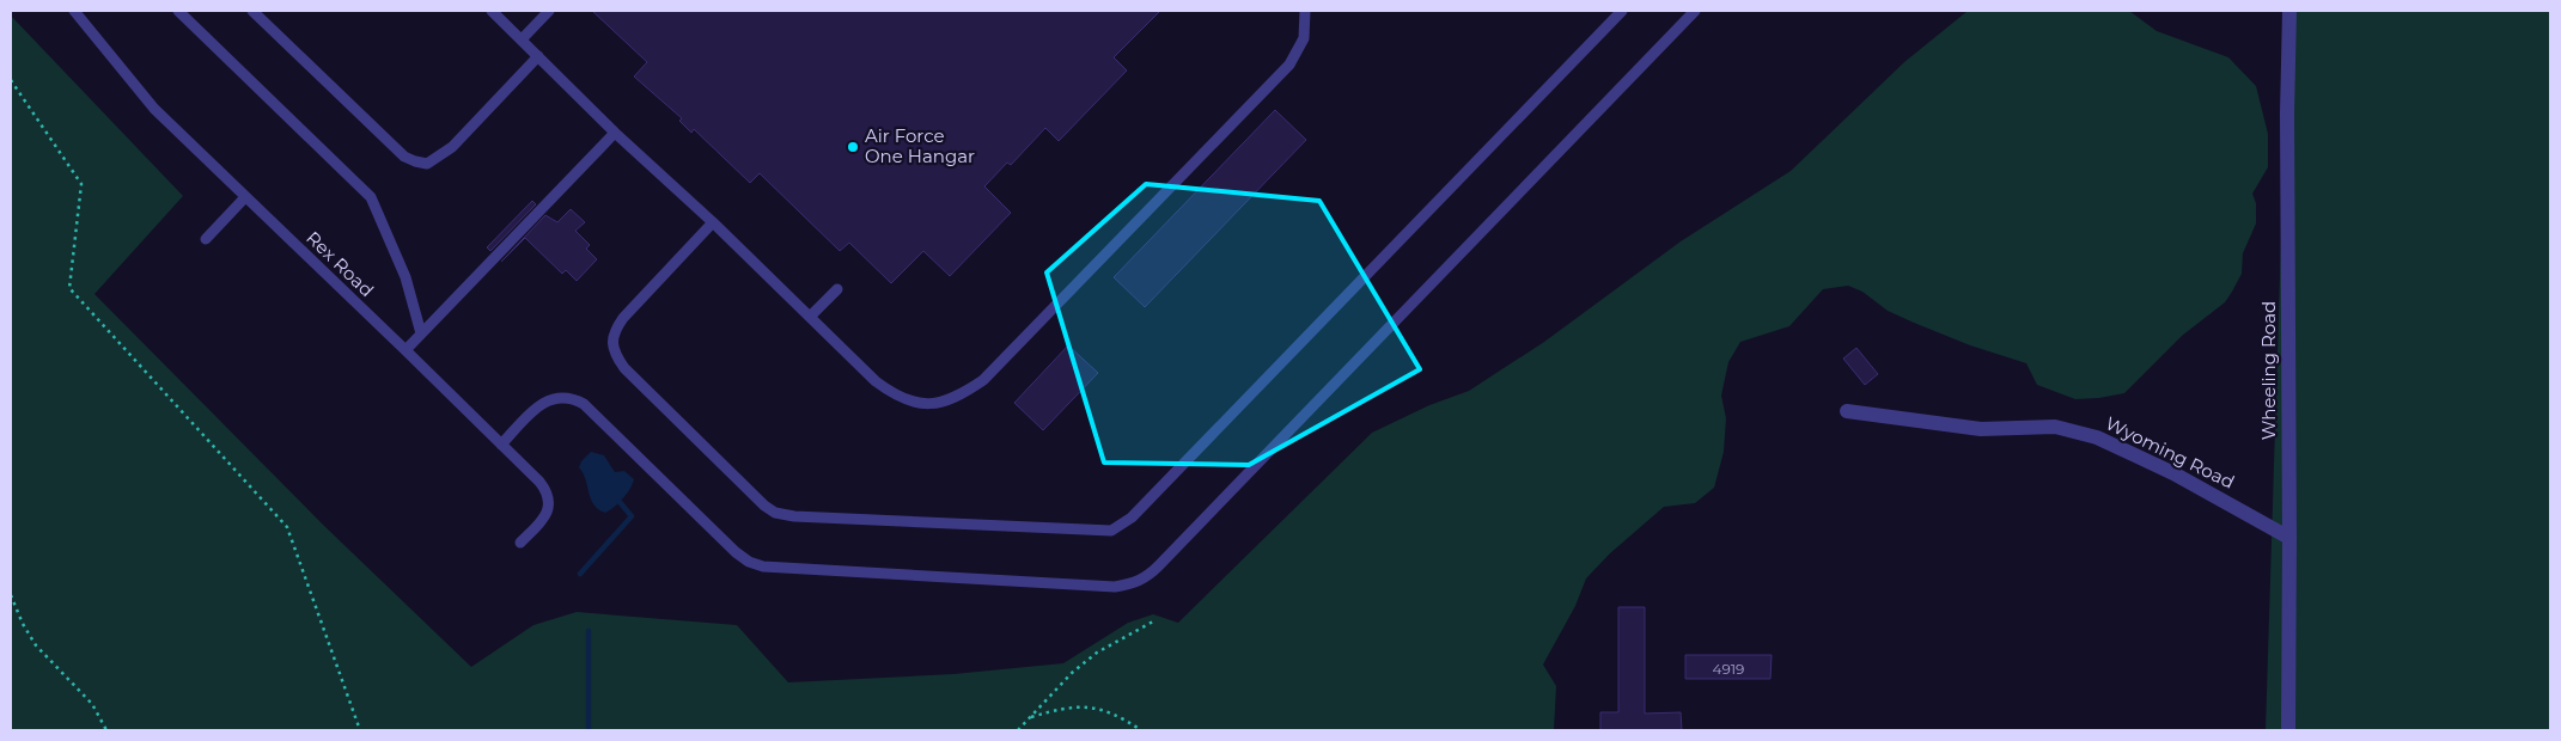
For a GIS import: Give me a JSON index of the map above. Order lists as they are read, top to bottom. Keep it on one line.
{"streets":{"street":["Wheeling Road","Wyoming Road"],"lane":["Rex Road"]},"crossings":[["Wheeling Road","Wyoming Road"]],"places":["Air Force One Hangar"],"house_numbers":["4919"]}
